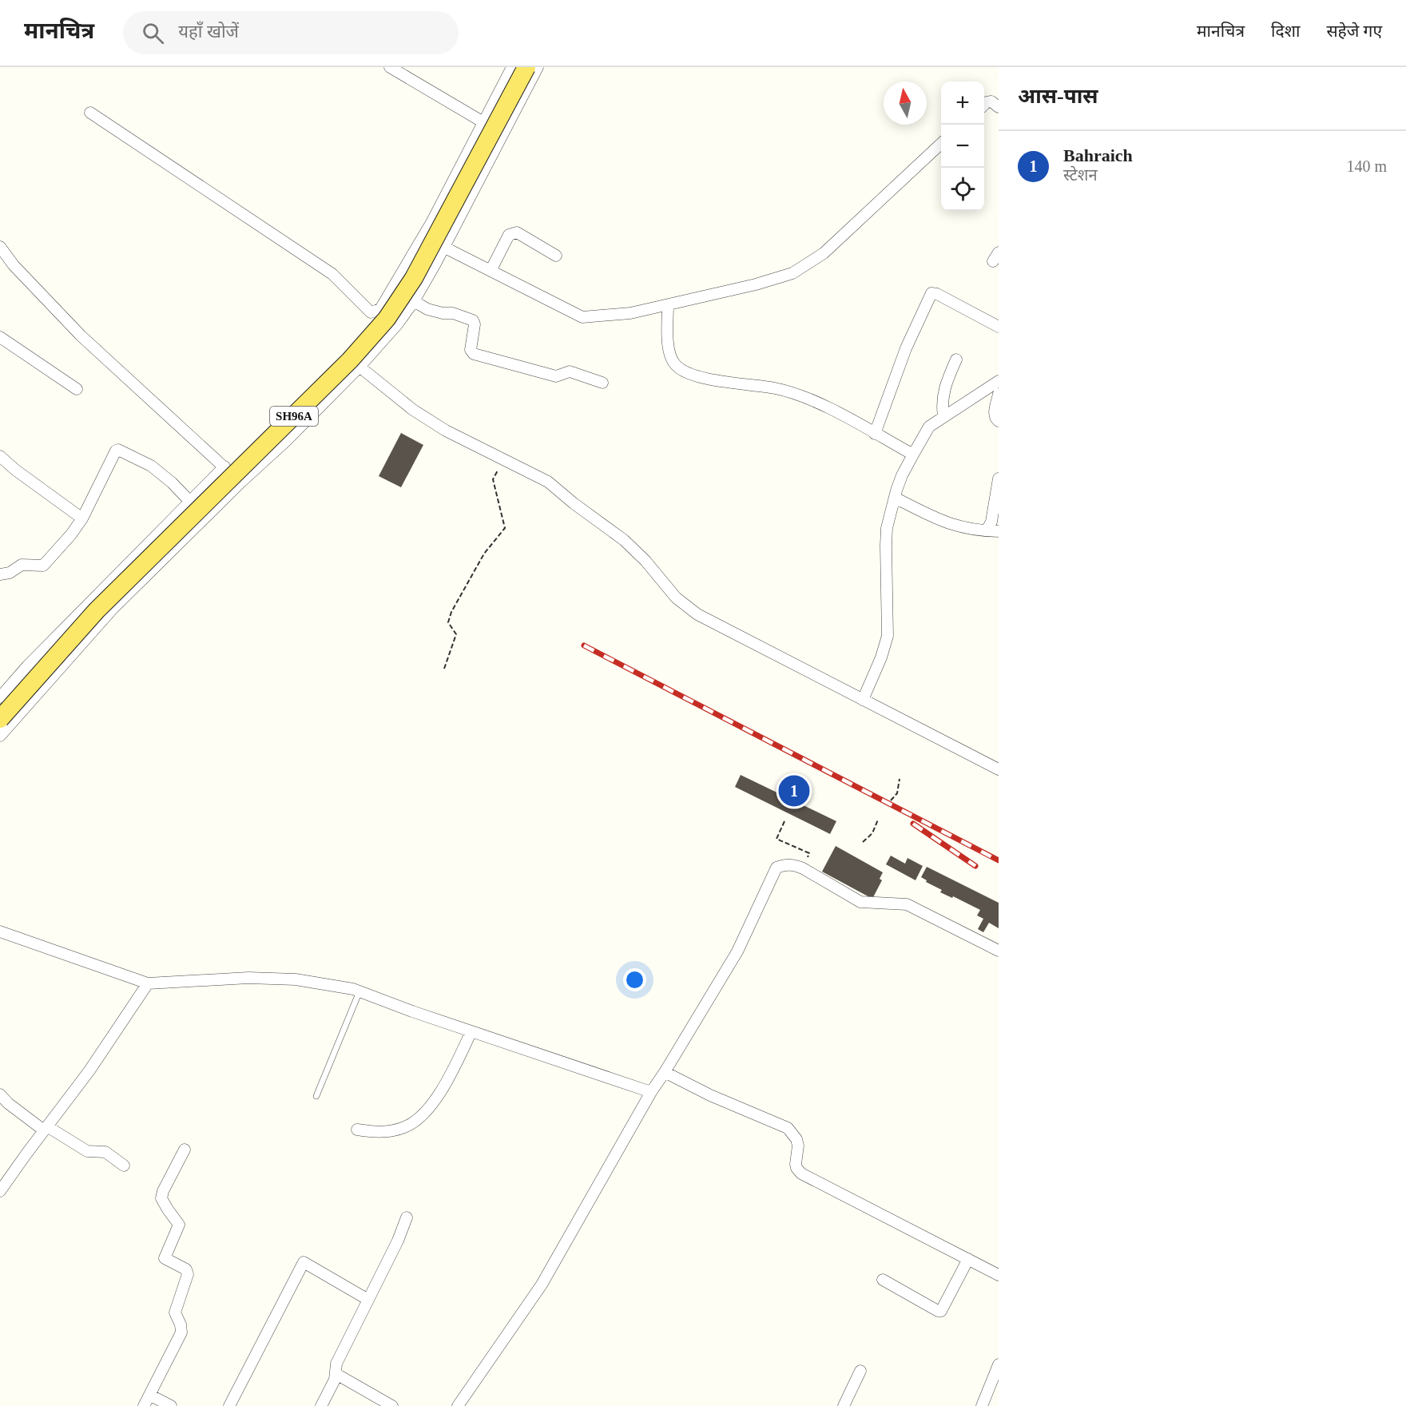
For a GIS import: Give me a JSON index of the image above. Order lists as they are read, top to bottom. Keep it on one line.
{"streets":{"main road":["SH96A"]},"north":"top","page":{"header":"मानचित्र","search":"यहाँ खोजें","nav":["मानचित्र","दिशा","सहेजे गए"],"heading":"आस-पास","map_buttons":["+","−"],"list":[{"mark":"1","name":"Bahraich","note":"स्टेशन","value":"140 m"}],"pins":"1"}}
